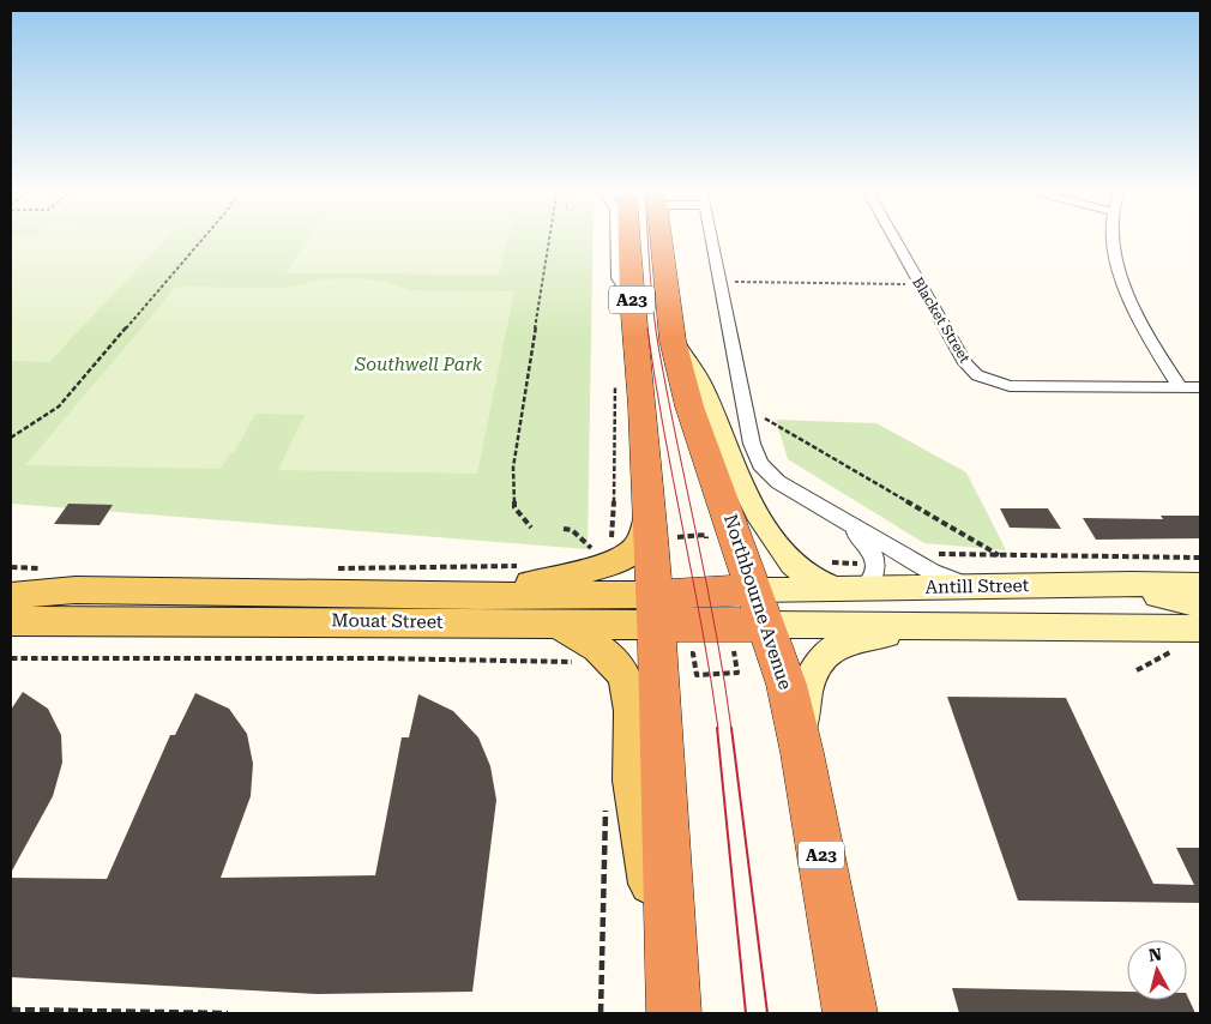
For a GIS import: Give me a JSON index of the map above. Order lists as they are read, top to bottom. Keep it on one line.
{"streets":{"highway":["A23","Northbourne Avenue","Mouat Street"],"main road":["Antill Street"],"street":["Blacket Street"]},"crossings":[["A23","Mouat Street"],["Antill Street","Northbourne Avenue"],["Antill Street","Mouat Street"],["Northbourne Avenue","Mouat Street"]],"parks":["Southwell Park"],"north":"top"}
